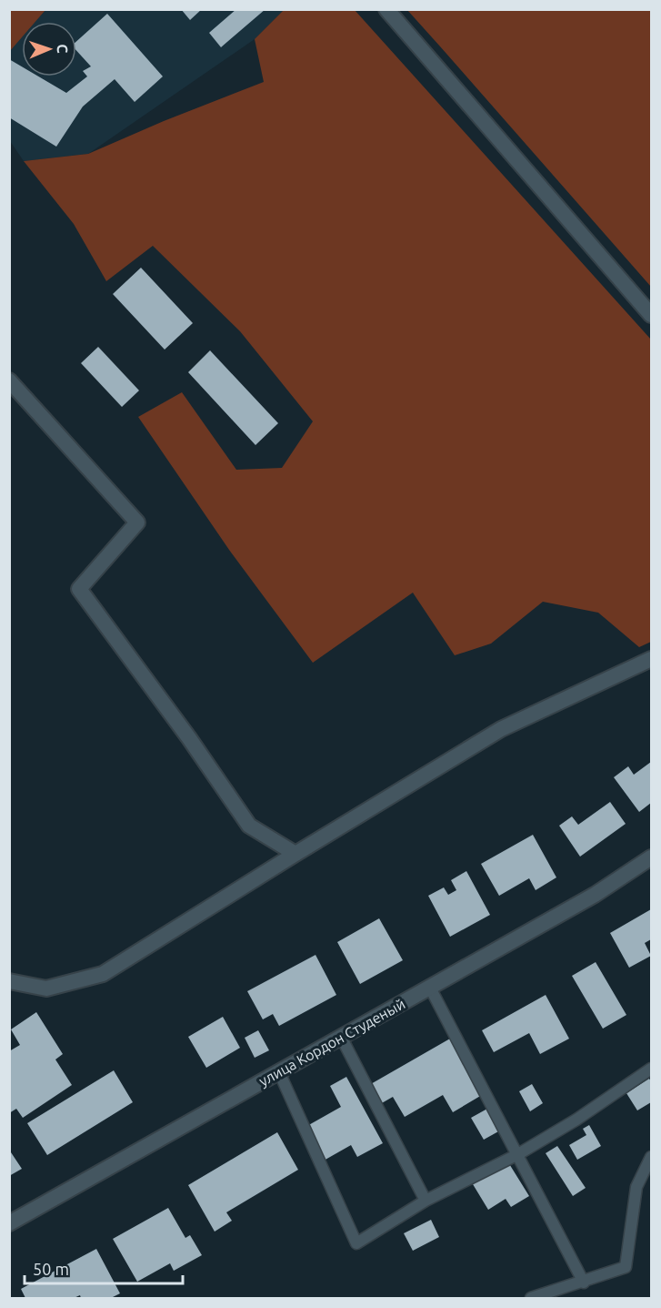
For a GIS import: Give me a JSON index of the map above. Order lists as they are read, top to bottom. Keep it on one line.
{"streets":{"street":["улица Кордон Студеный"]},"scale_bar":"50 m","north":"right"}
